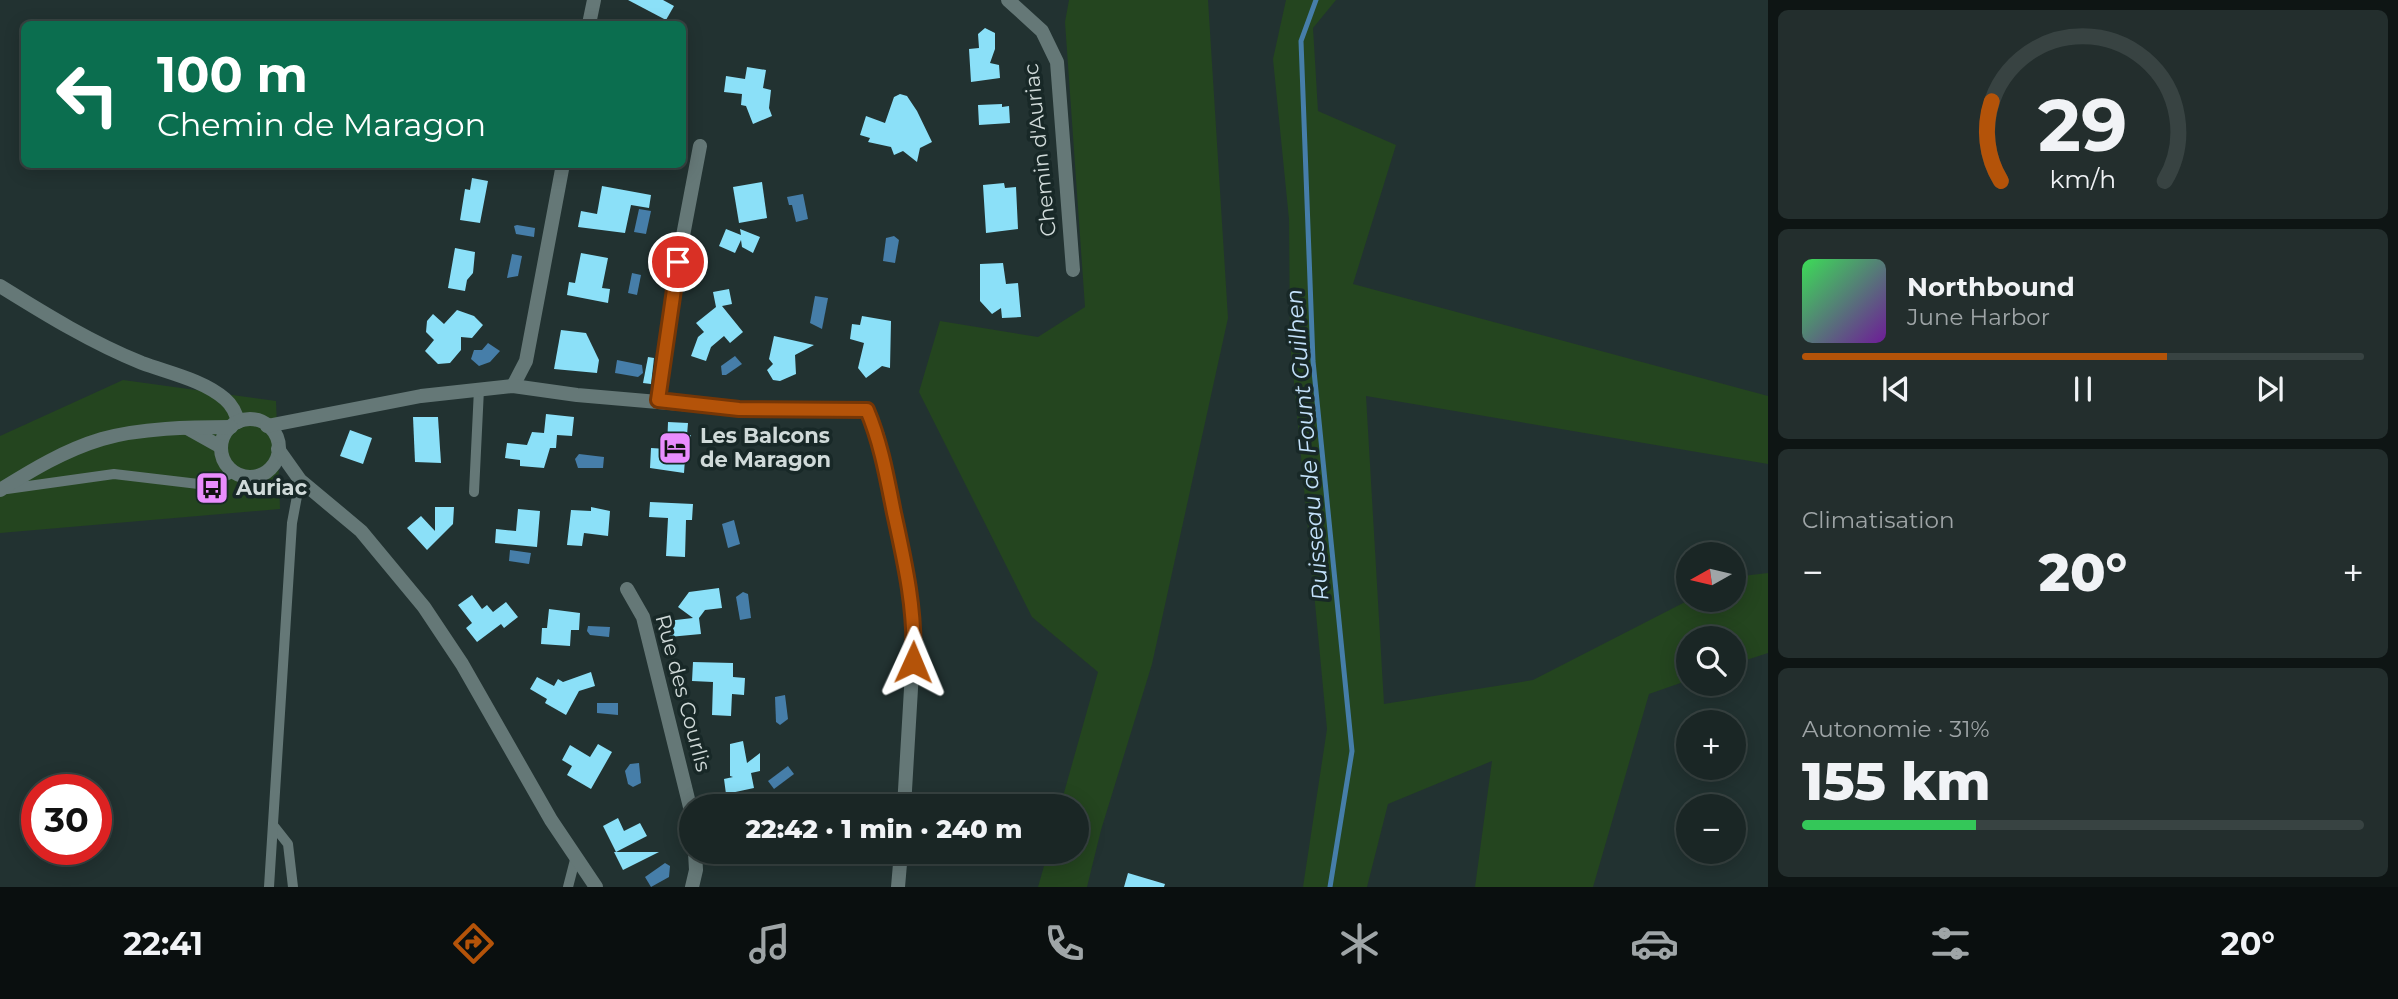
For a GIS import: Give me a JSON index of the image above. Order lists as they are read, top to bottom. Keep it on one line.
{"streets":{"street":["Chemin d'Auriac","Rue des Courlis"]},"water":["Ruisseau de Fount Guilhen"],"places":{"hotel":["Les Balcons de Maragon"],"bus stop":["Auriac"]},"north":"left","page":{"turn":["100 m","Chemin de Maragon"],"song":["Northbound","June Harbor"],"tile":["Climatisation",["Autonomie · 31%","155 km"]],"map_buttons":["+","−"],"heat":["−","20°","+"],"limit":"30","trip":"22:42 · 1 min · 240 m","tabs":["22:41","20°"],"gauge":["29","km/h"]}}
